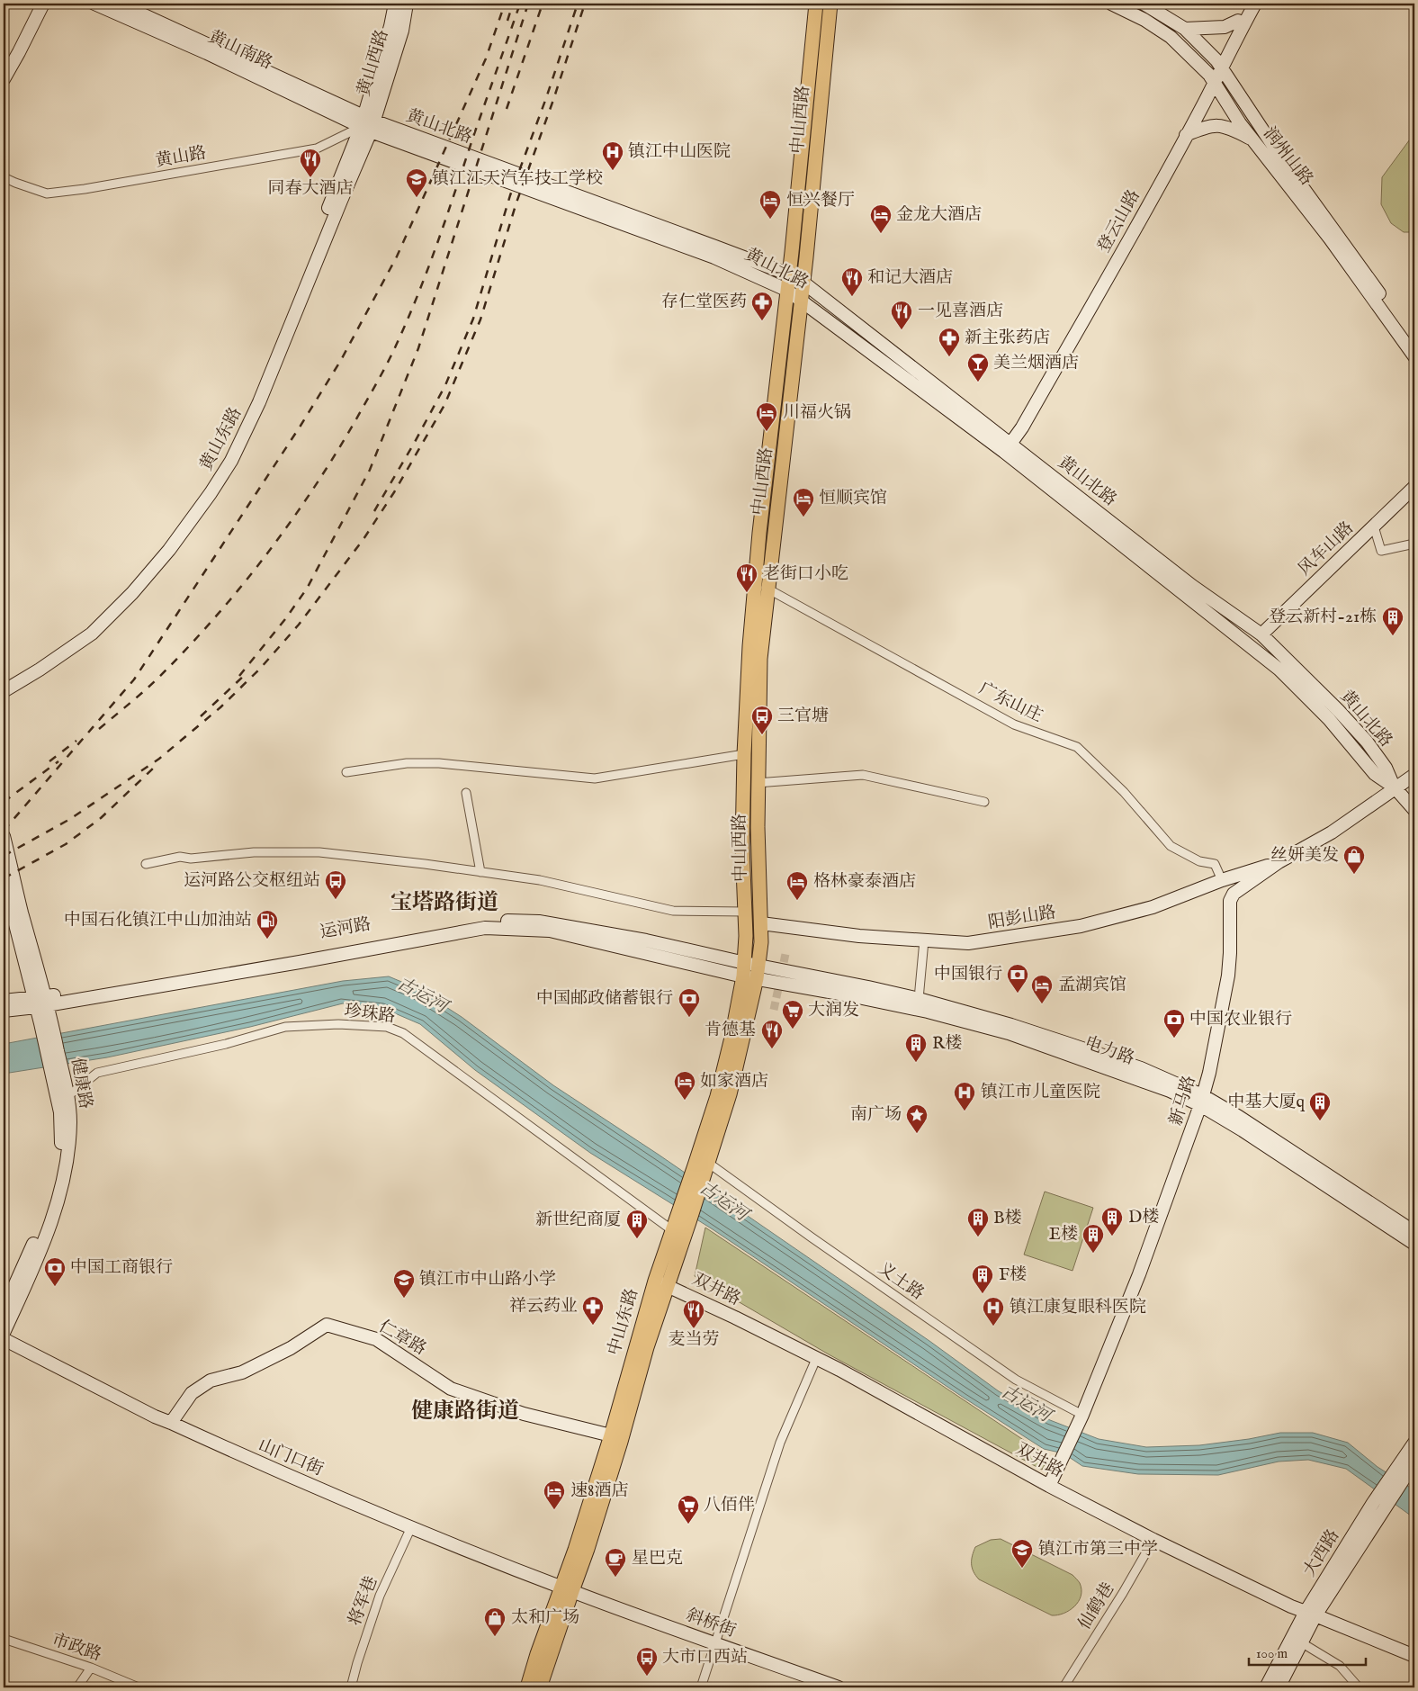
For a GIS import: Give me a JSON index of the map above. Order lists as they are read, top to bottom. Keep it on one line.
{"streets":{"main road":["中山西路","中山东路"],"street":["黄山南路","黄山西路","黄山北路","润州山路","黄山路","登云山路","黄山东路","风车山路","广东山庄","阳彭山路","运河路","珍珠路","电力路","健康路","新马路","义土路","双井路","仁章路","山门口街","大西路","将军巷","仙鹤巷","斜桥街","市政路"]},"crossings":[["黄山南路","黄山西路"],["黄山南路","黄山北路"],["黄山南路","黄山路"],["黄山南路","黄山东路"],["黄山西路","黄山北路"],["黄山西路","黄山路"],["黄山西路","黄山东路"],["中山西路","黄山北路"],["中山西路","广东山庄"],["中山西路","阳彭山路"],["中山西路","运河路"],["中山西路","电力路"],["中山西路","中山东路"],["黄山北路","黄山路"],["黄山北路","登云山路"],["黄山北路","黄山东路"],["黄山北路","风车山路"],["黄山北路","新马路"],["润州山路","登云山路"],["黄山路","黄山东路"],["广东山庄","阳彭山路"],["阳彭山路","新马路"],["运河路","电力路"],["运河路","健康路"],["运河路","中山东路"],["珍珠路","健康路"],["珍珠路","中山东路"],["电力路","新马路"],["电力路","中山东路"],["新马路","义土路"],["新马路","双井路"],["义土路","中山东路"],["双井路","中山东路"],["双井路","大西路"],["双井路","仙鹤巷"],["中山东路","仁章路"],["中山东路","山门口街"],["中山东路","斜桥街"],["仁章路","山门口街"],["山门口街","将军巷"],["山门口街","斜桥街"]],"districts":["宝塔路街道","健康路街道"],"water":["古运河"],"places":{"hospital":["镇江中山医院","镇江市儿童医院","镇江康复眼科医院"],"restaurant":["同春大酒店","和记大酒店","一见喜酒店","老街口小吃","肯德基","麦当劳"],"school or university":["镇江江天汽车技工学校","镇江市中山路小学","镇江市第三中学"],"hotel":["恒兴餐厅","金龙大酒店","川福火锅","恒顺宾馆","格林豪泰酒店","孟湖宾馆","如家酒店","速8酒店"],"pharmacy":["存仁堂医药","新主张药店","祥云药业"],"bar":["美兰烟酒店"],"building":["登云新村-21栋","R楼","中基大厦q","D楼","B楼","新世纪商厦","E楼","F楼"],"bus stop":["三官塘","运河路公交枢纽站","大市口西站"],"shop":["丝妍美发","太和广场"],"fuel station":["中国石化镇江中山加油站"],"bank":["中国银行","中国邮政储蓄银行","中国农业银行","中国工商银行"],"supermarket":["大润发","八佰伴"],"place":["南广场"],"cafe":["星巴克"]},"scale_bar":"100 m"}
